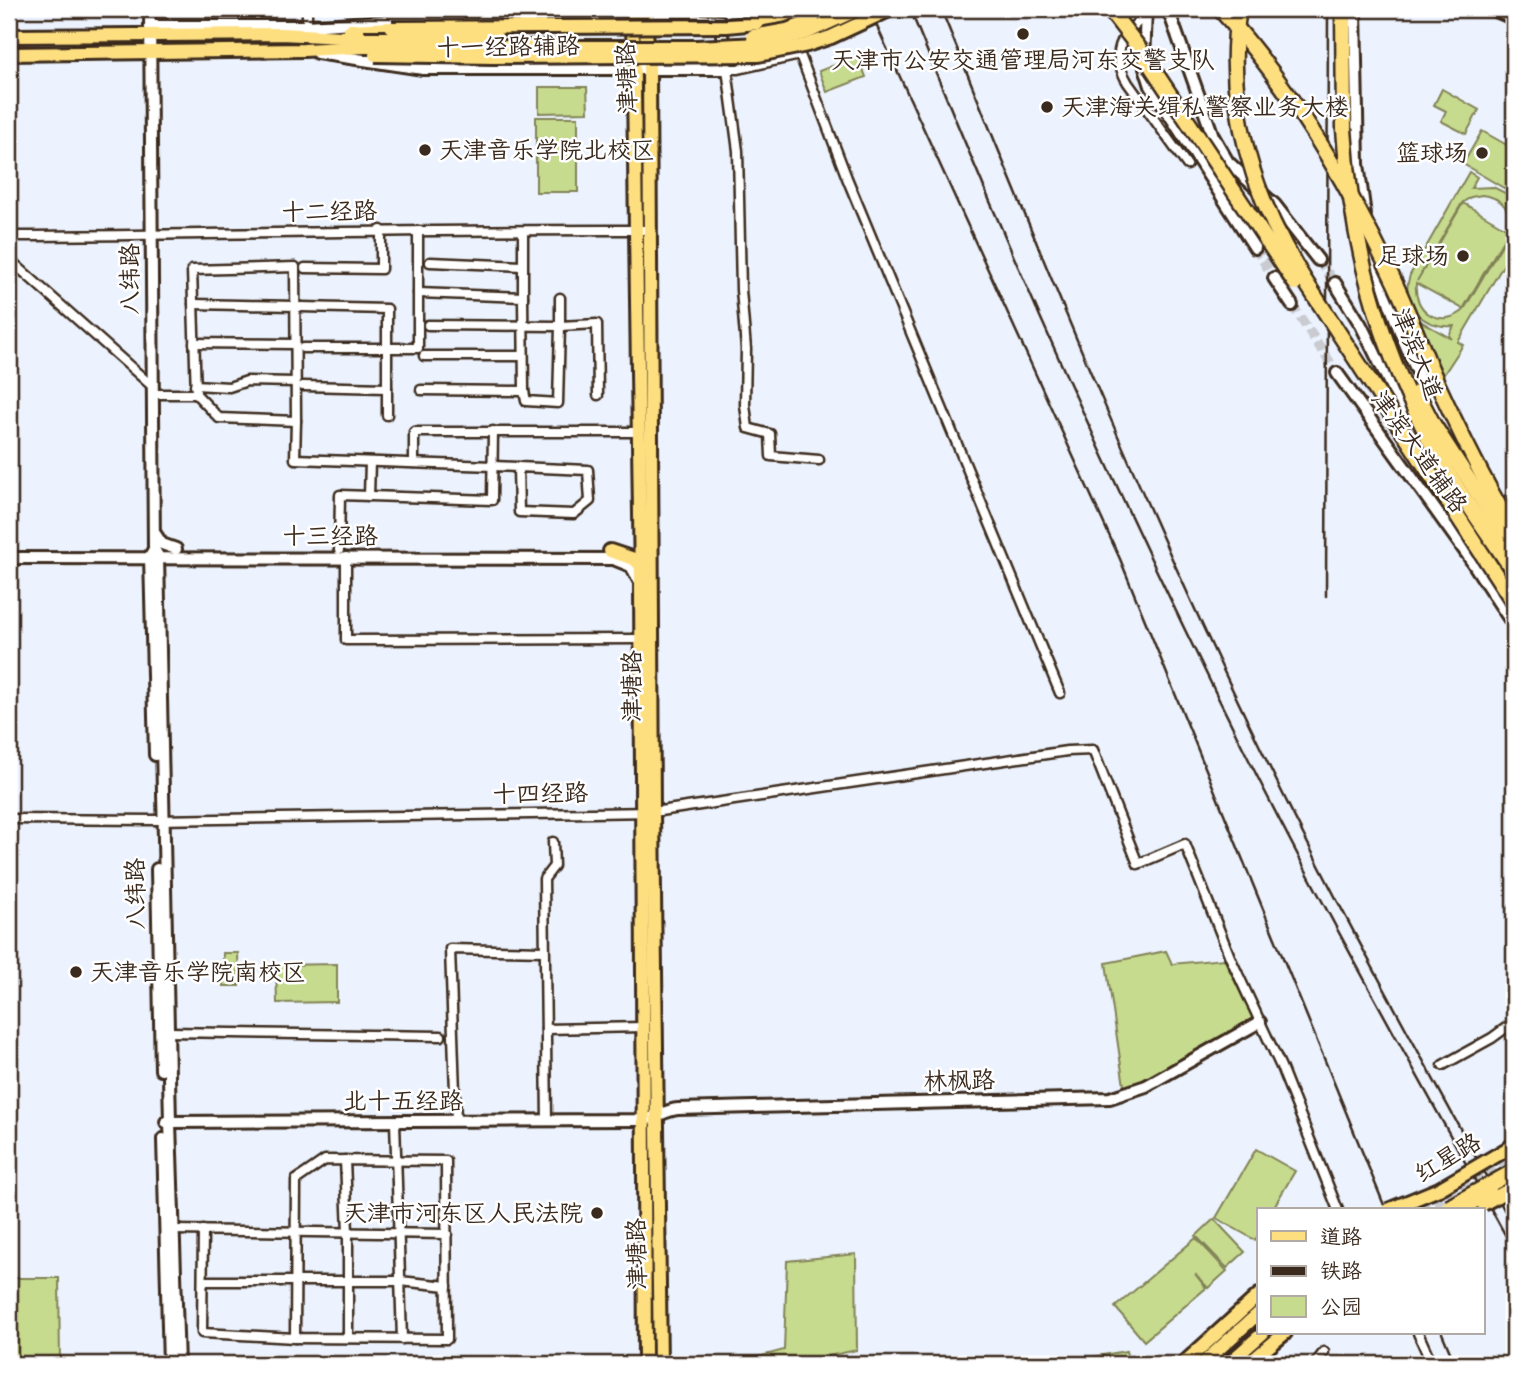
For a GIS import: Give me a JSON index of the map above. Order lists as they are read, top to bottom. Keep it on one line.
{"streets":{"highway":["津滨大道","红星路"],"main road":["津塘路"],"street":["十一经路辅路","十二经路","八纬路","津滨大道辅路","十三经路","十四经路","林枫路","北十五经路"]},"crossings":[["十一经路辅路","津塘路"],["十一经路辅路","八纬路"],["津塘路","十二经路"],["津塘路","十四经路"],["津塘路","林枫路"],["津塘路","北十五经路"],["十二经路","八纬路"],["八纬路","十三经路"],["八纬路","十四经路"],["八纬路","北十五经路"],["十四经路","林枫路"],["林枫路","北十五经路"]],"places":["天津市公安交通管理局河东交警支队","天津海关缉私警察业务大楼","天津音乐学院北校区","篮球场","足球场","天津音乐学院南校区","天津市河东区人民法院"],"legend":["道路","铁路","公园"]}
